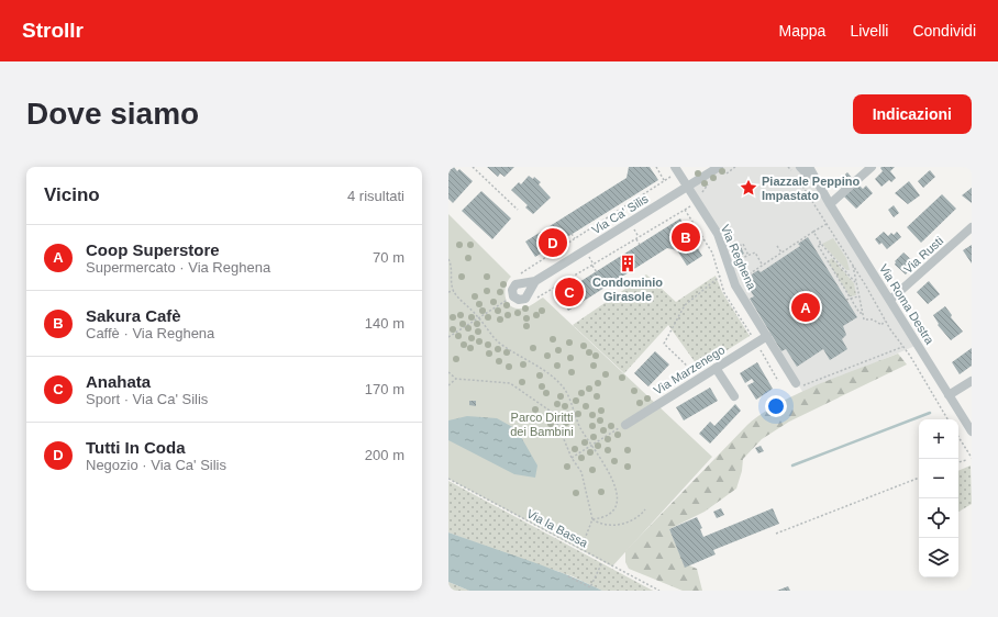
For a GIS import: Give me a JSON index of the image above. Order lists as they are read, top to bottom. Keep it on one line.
{"streets":{"street":["Via Ca' Silis","Via Rusti","Via Reghena","Via Roma Destra","Via Marzenego"],"path":["Via la Bassa"]},"crossings":[["Via Ca' Silis","Via Reghena"],["Via Rusti","Via Roma Destra"],["Via Reghena","Via Marzenego"]],"parks":["Parco Diritti dei Bambini"],"places":{"place":["Piazzale Peppino Impastato"],"building":["Condominio Girasole"]},"page":{"header":"Strollr","nav":["Mappa","Livelli","Condividi"],"buttons":"Indicazioni","title":"Dove siamo","heading":["Vicino","4 risultati"],"pins":["B","D","C","A"],"list":[{"mark":"A","name":"Coop Superstore","note":"Supermercato · Via Reghena","value":"70 m"},{"mark":"B","name":"Sakura Cafè","note":"Caffè · Via Reghena","value":"140 m"},{"mark":"C","name":"Anahata","note":"Sport · Via Ca' Silis","value":"170 m"},{"mark":"D","name":"Tutti In Coda","note":"Negozio · Via Ca' Silis","value":"200 m"}],"map_buttons":["+","−"]}}
